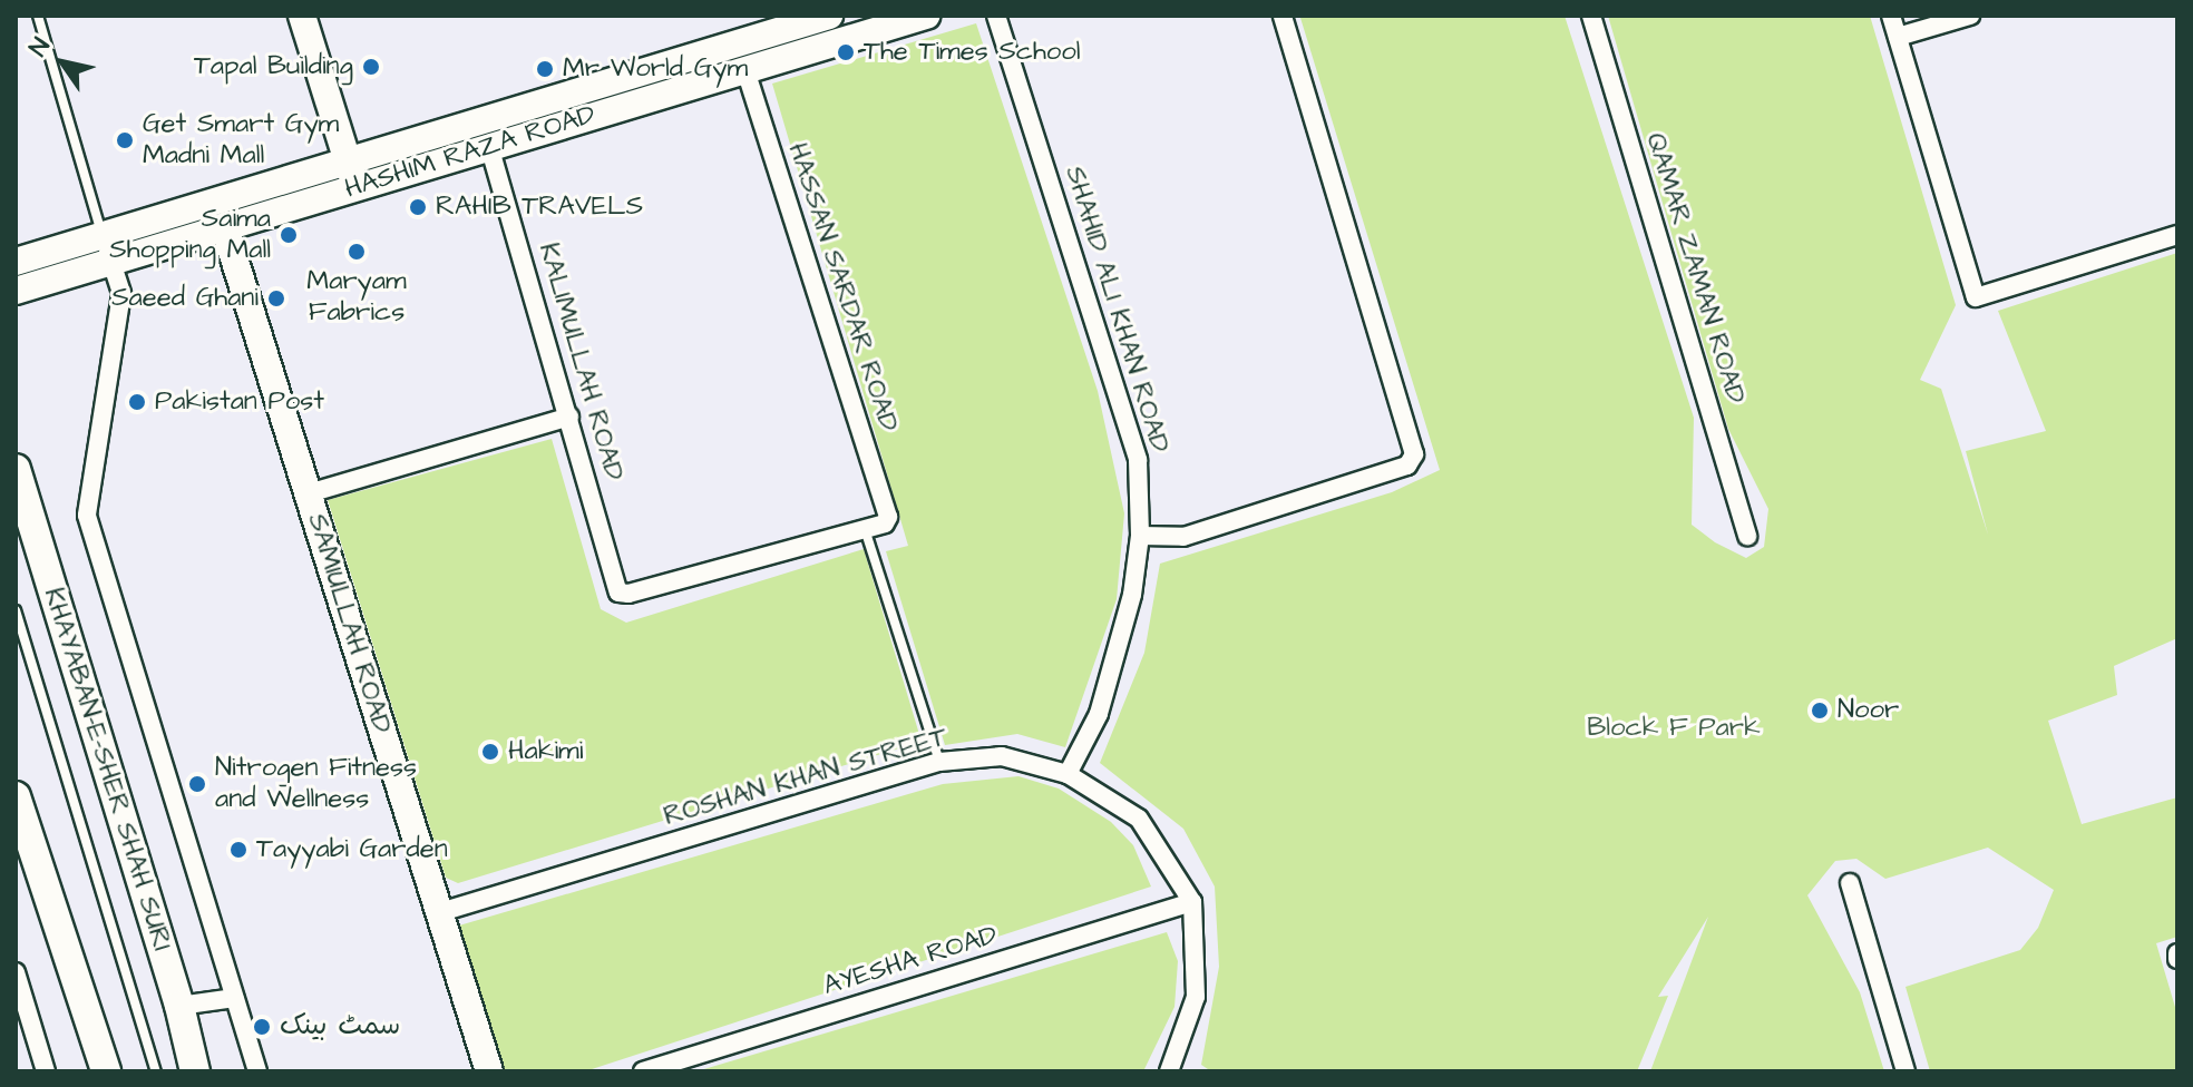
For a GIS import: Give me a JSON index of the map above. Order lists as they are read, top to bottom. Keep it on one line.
{"streets":{"main road":["KHAYABAN-E-SHER SHAH SURI"],"street":["HASHIM RAZA ROAD","QAMAR ZAMAN ROAD","HASSAN SARDAR ROAD","SHAHID ALI KHAN ROAD","KALIMULLAH ROAD","SAMIULLAH ROAD","ROSHAN KHAN STREET","AYESHA ROAD"]},"crossings":[["HASHIM RAZA ROAD","HASSAN SARDAR ROAD"],["HASHIM RAZA ROAD","KALIMULLAH ROAD"],["HASHIM RAZA ROAD","SAMIULLAH ROAD"],["HASSAN SARDAR ROAD","KALIMULLAH ROAD"],["SHAHID ALI KHAN ROAD","ROSHAN KHAN STREET"],["SAMIULLAH ROAD","ROSHAN KHAN STREET"],["ROSHAN KHAN STREET","AYESHA ROAD"]],"parks":["Block F Park"],"places":["The Times School","Tapal Building","Mr World Gym","Get Smart Gym Madni Mall","RAHIB TRAVELS","Saima Shopping Mall","Maryam Fabrics","Saeed Ghani","Pakistan Post","Noor","Hakimi","Nitrogen Fitness and Wellness","Tayyabi Garden","سمٹ بینک"],"north":"top left"}
